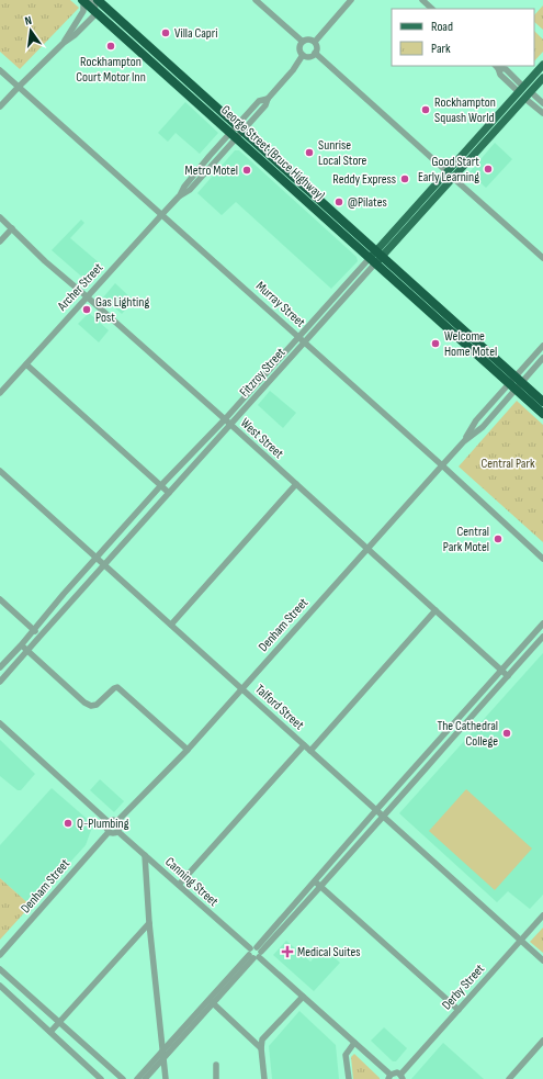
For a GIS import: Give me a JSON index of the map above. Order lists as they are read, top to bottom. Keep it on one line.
{"streets":{"highway":["George Street (Bruce Highway)"],"main road":["Fitzroy Street"],"street":["Archer Street","Murray Street","West Street","Denham Street","Talford Street","Canning Street","Derby Street"]},"crossings":[["George Street (Bruce Highway)","Archer Street"],["George Street (Bruce Highway)","Fitzroy Street"],["George Street (Bruce Highway)","Denham Street"],["Archer Street","Murray Street"],["Archer Street","West Street"],["Murray Street","Fitzroy Street"],["Murray Street","Denham Street"],["Fitzroy Street","West Street"],["Fitzroy Street","Talford Street"],["West Street","Denham Street"],["Denham Street","Talford Street"],["Denham Street","Canning Street"],["Talford Street","Derby Street"]],"parks":["Central Park"],"places":{"other":["Villa Capri","Rockhampton Court Motor Inn","Rockhampton Squash World","Sunrise Local Store","Good Start Early Learning","Metro Motel","Reddy Express","@Pilates","Gas Lighting Post","Welcome Home Motel","Central Park Motel","The Cathedral College","Q-Plumbing"],"health":["Medical Suites"]},"legend":["Road","Park"],"north":"top"}
